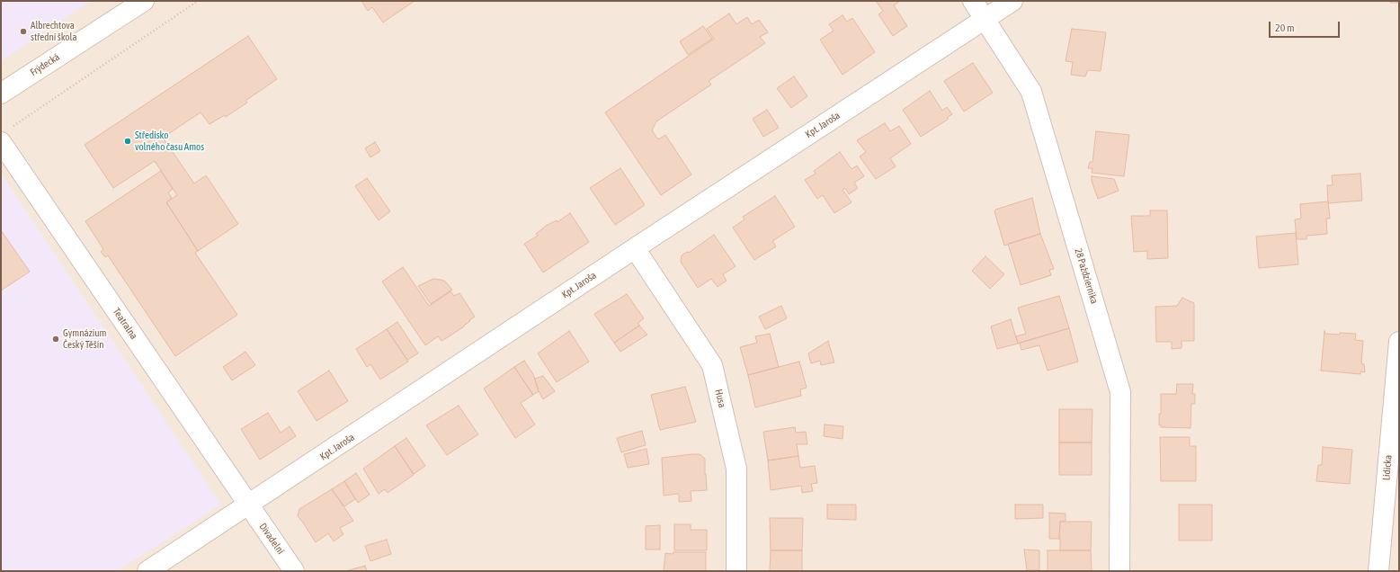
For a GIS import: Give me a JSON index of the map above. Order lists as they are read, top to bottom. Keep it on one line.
{"streets":{"street":["Frýdecká","Kpt. Jaroša","28 Października","Teatralna","Husa","Lidicka","Divadelní"]},"crossings":[["Kpt. Jaroša","28 Października"],["Kpt. Jaroša","Teatralna"],["Kpt. Jaroša","Husa"],["Kpt. Jaroša","Divadelní"],["Teatralna","Divadelní"]],"places":["Albrechtova střední škola","Středisko volného času Amos","Gymnázium Český Těšín"],"scale_bar":"20 m"}
